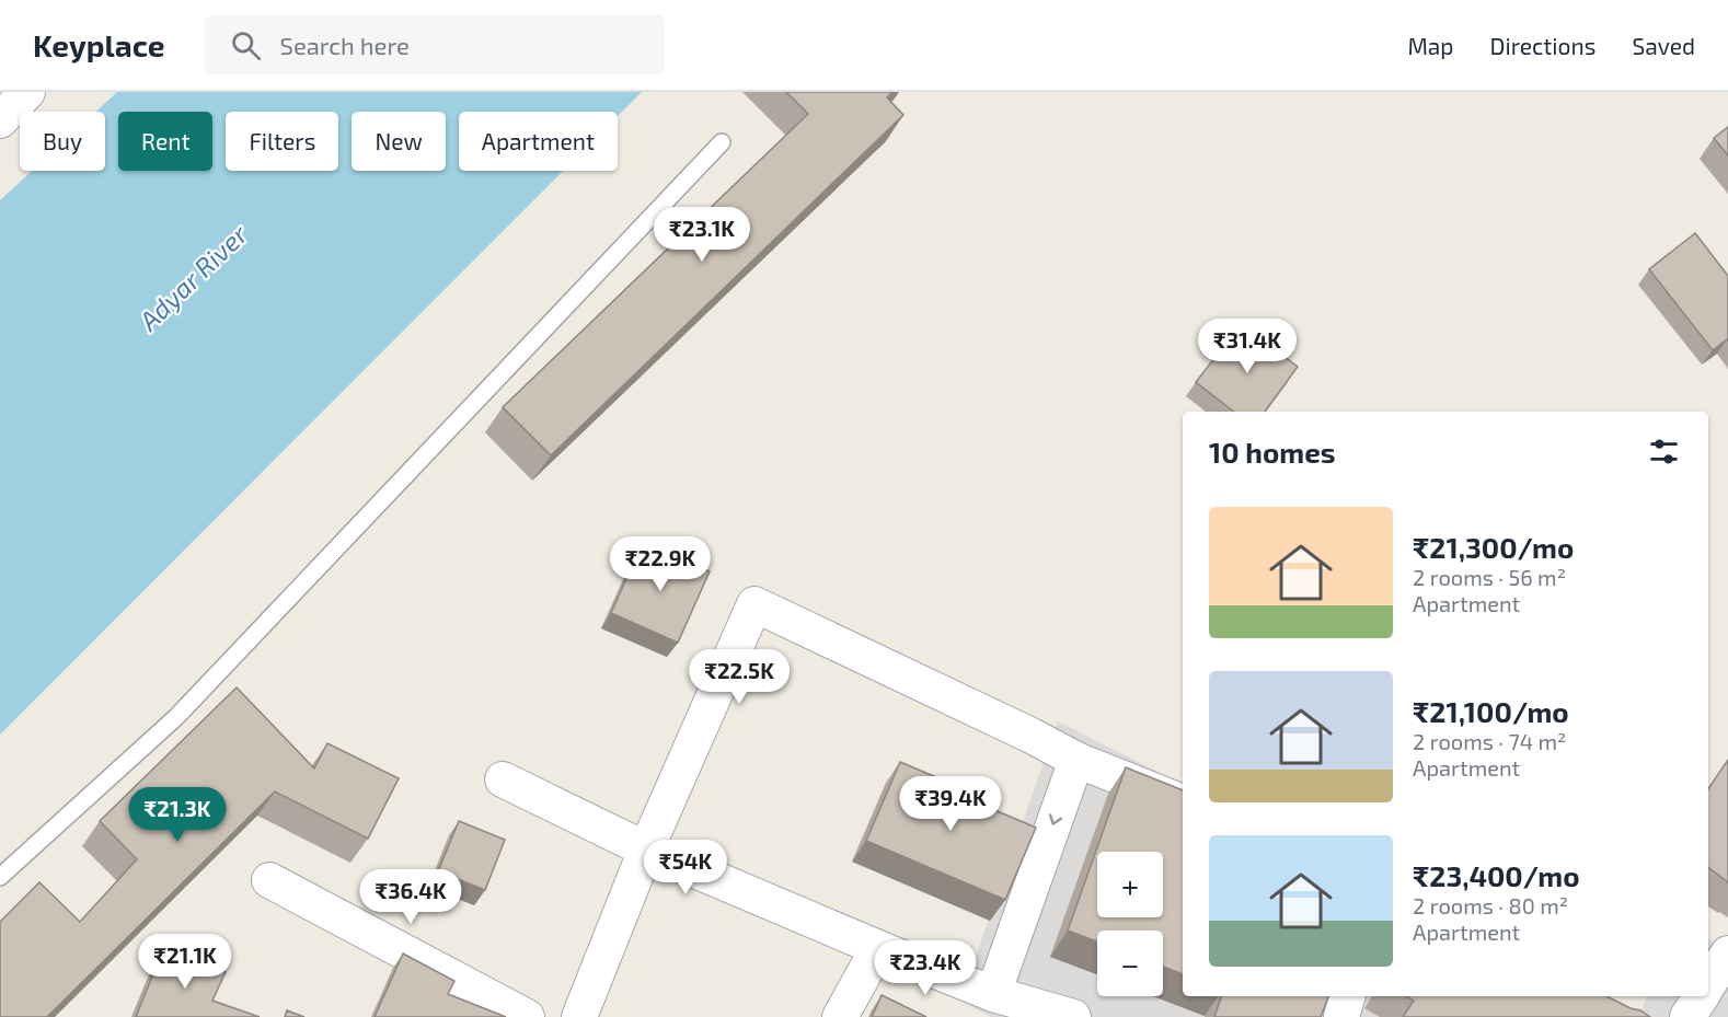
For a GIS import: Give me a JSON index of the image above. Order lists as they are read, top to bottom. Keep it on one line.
{"water":["Adyar River"],"page":{"header":"Keyplace","search":"Search here","nav":["Map","Directions","Saved"],"chip":["Buy","Rent","Filters","New","Apartment"],"price":["₹23.1K","₹31.4K","₹22.9K","₹22.5K","₹39.4K","₹21.3K","₹54K","₹36.4K","₹21.1K","₹23.4K"],"heading":"10 homes","list":[{"name":"₹21,300/mo","note":"2 rooms · 56 m² · Apartment"},{"name":"₹21,100/mo","note":"2 rooms · 74 m² · Apartment"},{"name":"₹23,400/mo","note":"2 rooms · 80 m² · Apartment"}],"map_buttons":["+","−"]}}
